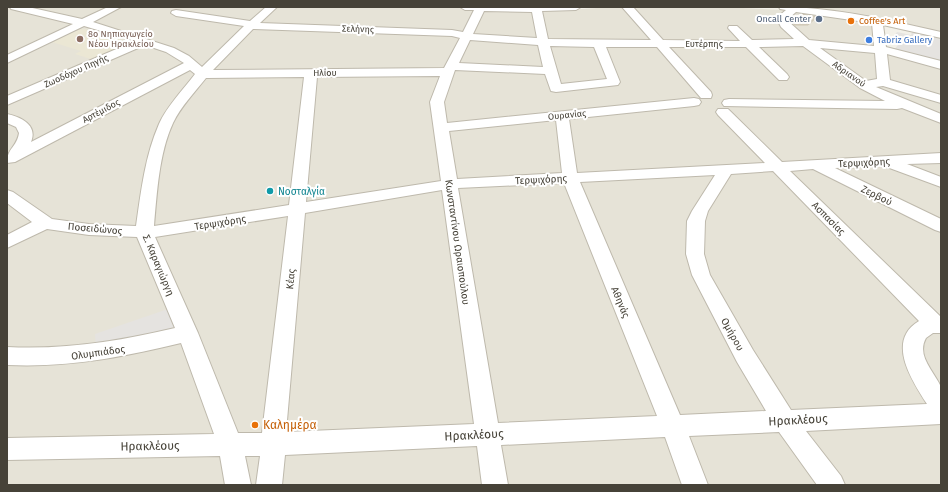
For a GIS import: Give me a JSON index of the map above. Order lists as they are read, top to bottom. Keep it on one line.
{"streets":{"street":["Σελήνης","Ευτέρπης","Ζωοδόχου Πηγής","Ηλίου","Αδριανού","Αρτέμιδος","Ουρανίας","Τερψιχόρης","Ζερβού","Ασπασίας","Ποσειδώνος","Κωνσταντίνου Ωραιοπούλου","Σ. Καραγιώργη","Κέας","Αθηνάς","Ομήρου","Ολυμπιάδος","Ηρακλέους"]},"crossings":[["Σελήνης","Ευτέρπης"],["Σελήνης","Κωνσταντίνου Ωραιοπούλου"],["Σελήνης","Σ. Καραγιώργη"],["Ευτέρπης","Αδριανού"],["Ευτέρπης","Κωνσταντίνου Ωραιοπούλου"],["Ηλίου","Κωνσταντίνου Ωραιοπούλου"],["Ηλίου","Σ. Καραγιώργη"],["Ηλίου","Κέας"],["Ουρανίας","Ασπασίας"],["Ουρανίας","Κωνσταντίνου Ωραιοπούλου"],["Ουρανίας","Αθηνάς"],["Τερψιχόρης","Ζερβού"],["Τερψιχόρης","Ασπασίας"],["Τερψιχόρης","Ποσειδώνος"],["Τερψιχόρης","Κωνσταντίνου Ωραιοπούλου"],["Τερψιχόρης","Σ. Καραγιώργη"],["Τερψιχόρης","Κέας"],["Τερψιχόρης","Αθηνάς"],["Τερψιχόρης","Ομήρου"],["Ποσειδώνος","Σ. Καραγιώργη"],["Κωνσταντίνου Ωραιοπούλου","Ηρακλέους"],["Σ. Καραγιώργη","Ολυμπιάδος"],["Σ. Καραγιώργη","Ηρακλέους"],["Κέας","Ηρακλέους"],["Αθηνάς","Ηρακλέους"],["Ομήρου","Ηρακλέους"]],"places":["Oncall Center","Coffee's Art","8ο Νηπιαγωγείο Νέου Ηρακλείου","Tabriz Gallery","Νοσταλγία","Καλημέρα"]}
